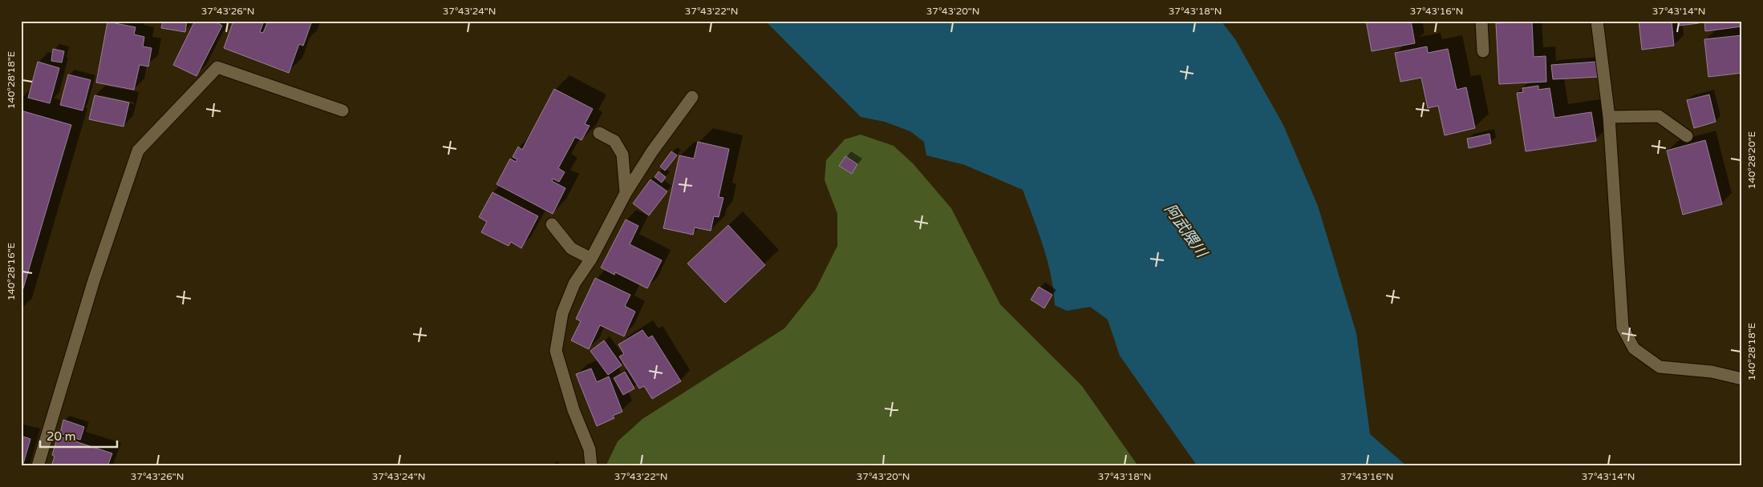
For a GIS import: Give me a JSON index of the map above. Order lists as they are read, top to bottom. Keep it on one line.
{"water":["阿武隈川"],"scale_bar":"20 m","coordinates":["37°43'26\"N","37°43'24\"N","37°43'22\"N","37°43'20\"N","37°43'18\"N","37°43'16\"N","37°43'14\"N","140°28'18\"E","140°28'20\"E","140°28'16\"E"]}
